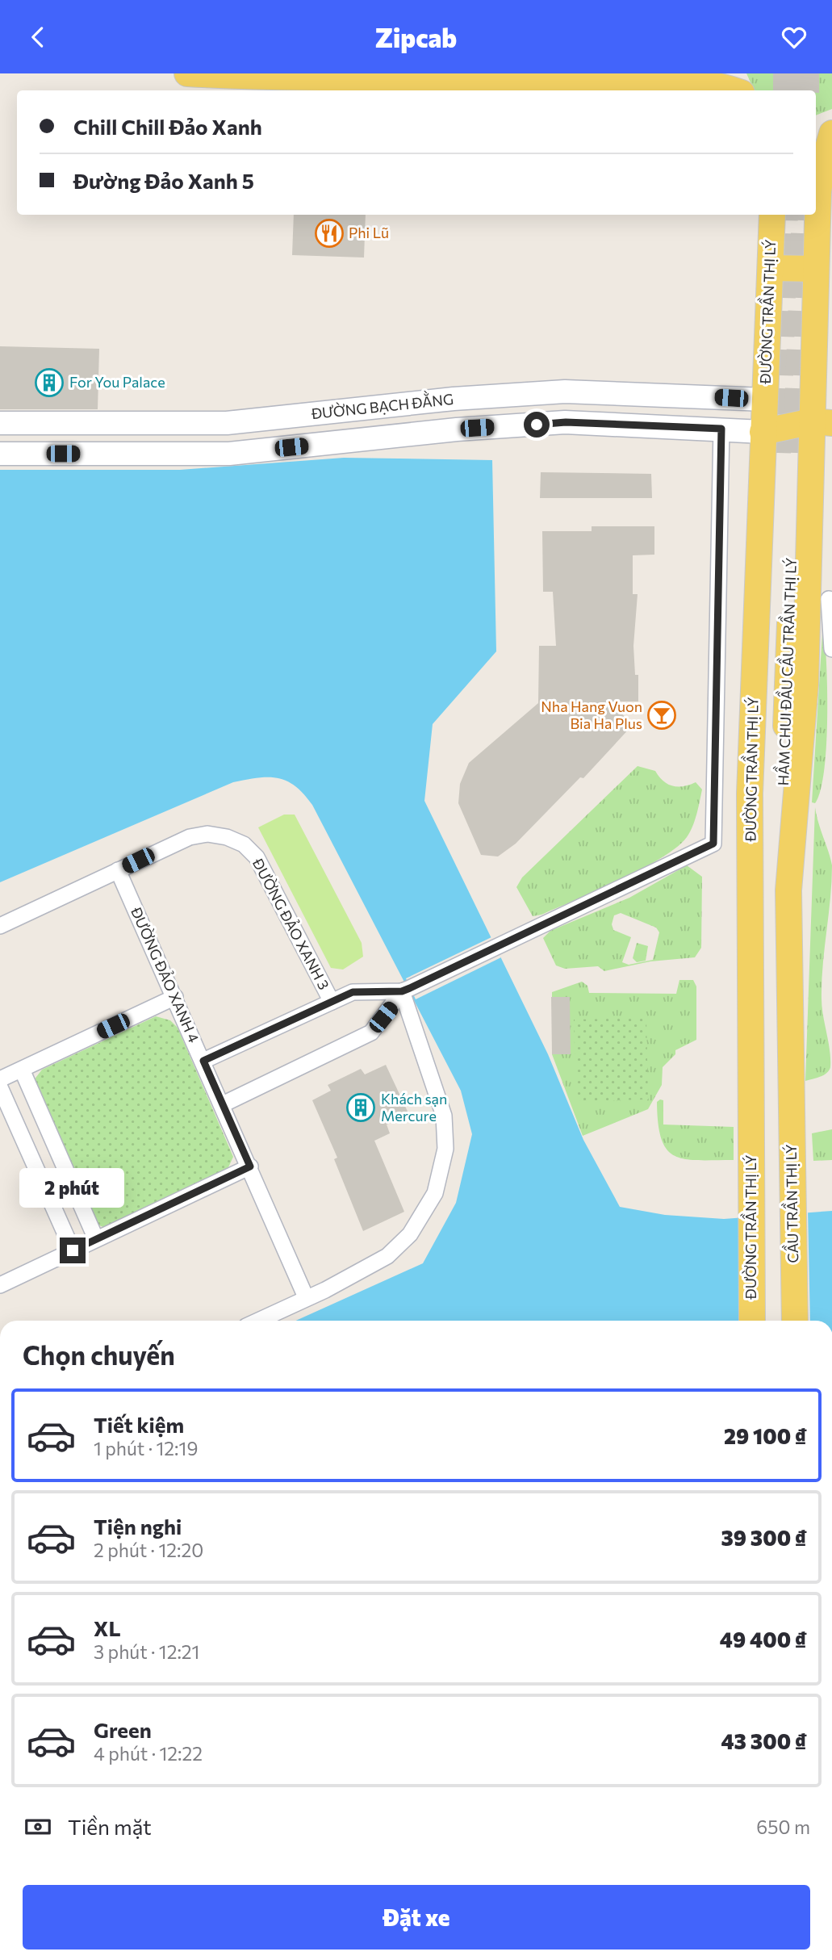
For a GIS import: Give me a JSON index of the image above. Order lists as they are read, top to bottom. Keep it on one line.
{"streets":{"main road":["ĐƯỜNG TRẦN THỊ LÝ","ĐƯỜNG BẠCH ĐẰNG","HẦM CHUI ĐẦU CẦU TRẦN THỊ LÝ","CẦU TRẦN THỊ LÝ"],"street":["ĐƯỜNG ĐẢO XANH 3","ĐƯỜNG ĐẢO XANH 4"]},"crossings":[["ĐƯỜNG TRẦN THỊ LÝ","ĐƯỜNG BẠCH ĐẰNG"],["ĐƯỜNG TRẦN THỊ LÝ","HẦM CHUI ĐẦU CẦU TRẦN THỊ LÝ"],["HẦM CHUI ĐẦU CẦU TRẦN THỊ LÝ","CẦU TRẦN THỊ LÝ"],["ĐƯỜNG ĐẢO XANH 3","ĐƯỜNG ĐẢO XANH 4"]],"places":{"restaurant":["Phi Lũ"],"building":["For You Palace","Khách sạn Mercure"],"bar":["Nha Hang Vuon Bia Ha Plus"]},"page":{"header":"Zipcab","banner":["Chill Chill Đảo Xanh","Đường Đảo Xanh 5"],"bubble":"2 phút","heading":"Chọn chuyến","list":[{"name":"Tiết kiệm","note":"1 phút · 12:19","value":"29 100 ₫"},{"name":"Tiện nghi","note":"2 phút · 12:20","value":"39 300 ₫"},{"name":"XL","note":"3 phút · 12:21","value":"49 400 ₫"},{"name":"Green","note":"4 phút · 12:22","value":"43 300 ₫"}],"pay":["Tiền mặt","650 m"],"buttons":"Đặt xe"}}
